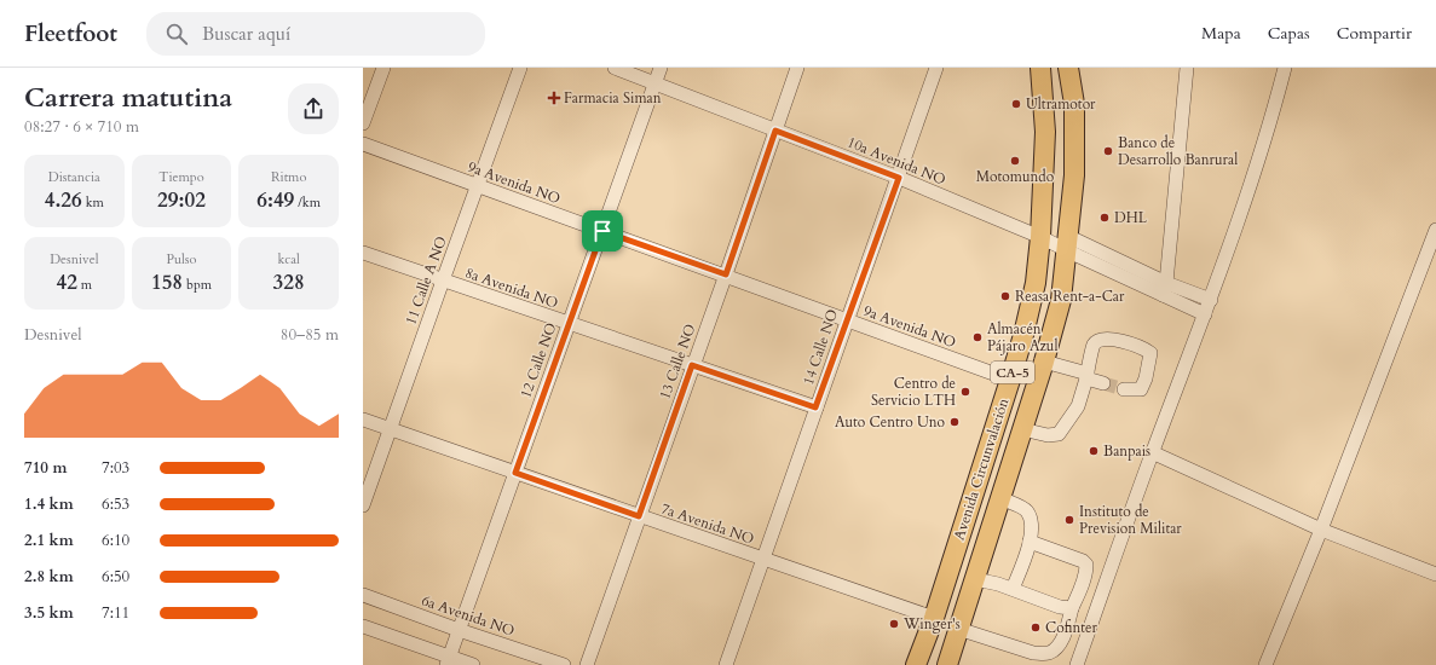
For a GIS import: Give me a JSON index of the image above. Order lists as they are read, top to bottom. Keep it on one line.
{"streets":{"highway":["CA-5","Avenida Circunvalación"],"street":["10a Avenida NO","9a Avenida NO","11 Calle A NO","8a Avenida NO","14 Calle NO","12 Calle NO","13 Calle NO","7a Avenida NO","6a Avenida NO"]},"crossings":[["10a Avenida NO","14 Calle NO"],["10a Avenida NO","12 Calle NO"],["10a Avenida NO","13 Calle NO"],["10a Avenida NO","Avenida Circunvalación"],["9a Avenida NO","11 Calle A NO"],["9a Avenida NO","14 Calle NO"],["9a Avenida NO","12 Calle NO"],["9a Avenida NO","13 Calle NO"],["9a Avenida NO","Avenida Circunvalación"],["11 Calle A NO","8a Avenida NO"],["11 Calle A NO","7a Avenida NO"],["8a Avenida NO","14 Calle NO"],["8a Avenida NO","12 Calle NO"],["8a Avenida NO","13 Calle NO"],["14 Calle NO","7a Avenida NO"],["12 Calle NO","7a Avenida NO"],["12 Calle NO","6a Avenida NO"],["13 Calle NO","7a Avenida NO"],["Avenida Circunvalación","7a Avenida NO"]],"places":{"health":["Farmacia Siman"],"other":["Ultramotor","Banco de Desarrollo Banrural","Motomundo","DHL","Reasa Rent-a-Car","Almacén Pájaro Azul","Centro de Servicio LTH","Auto Centro Uno","Banpais","Instituto de Prevision Militar","Winger's","Cofinter"]},"page":{"header":"Fleetfoot","search":"Buscar aquí","nav":["Mapa","Capas","Compartir"],"heading":["Carrera matutina","08:27 · 6 × 710 m"],"stats":[["Distancia","4.26 km"],["Tiempo","29:02"],["Ritmo","6:49 /km"],["Desnivel","42 m"],["Pulso","158 bpm"],["kcal","328"]],"chart":["Desnivel","80–85 m"],"list":[{"name":"710 m","note":"7:03"},{"name":"1.4 km","note":"6:53"},{"name":"2.1 km","note":"6:10"},{"name":"2.8 km","note":"6:50"},{"name":"3.5 km","note":"7:11"}]}}
